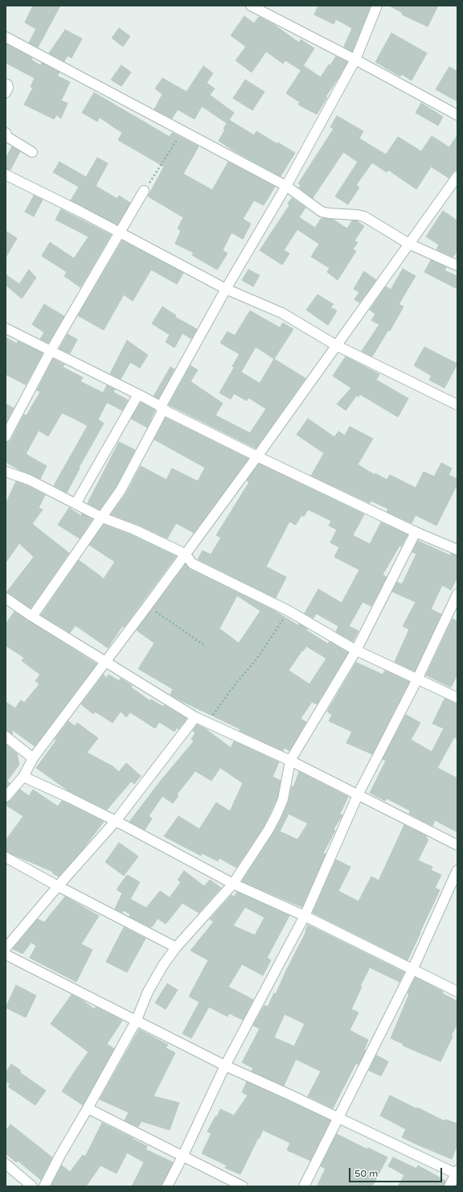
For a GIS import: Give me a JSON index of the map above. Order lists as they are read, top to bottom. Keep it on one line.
{"scale_bar":"50 m"}
